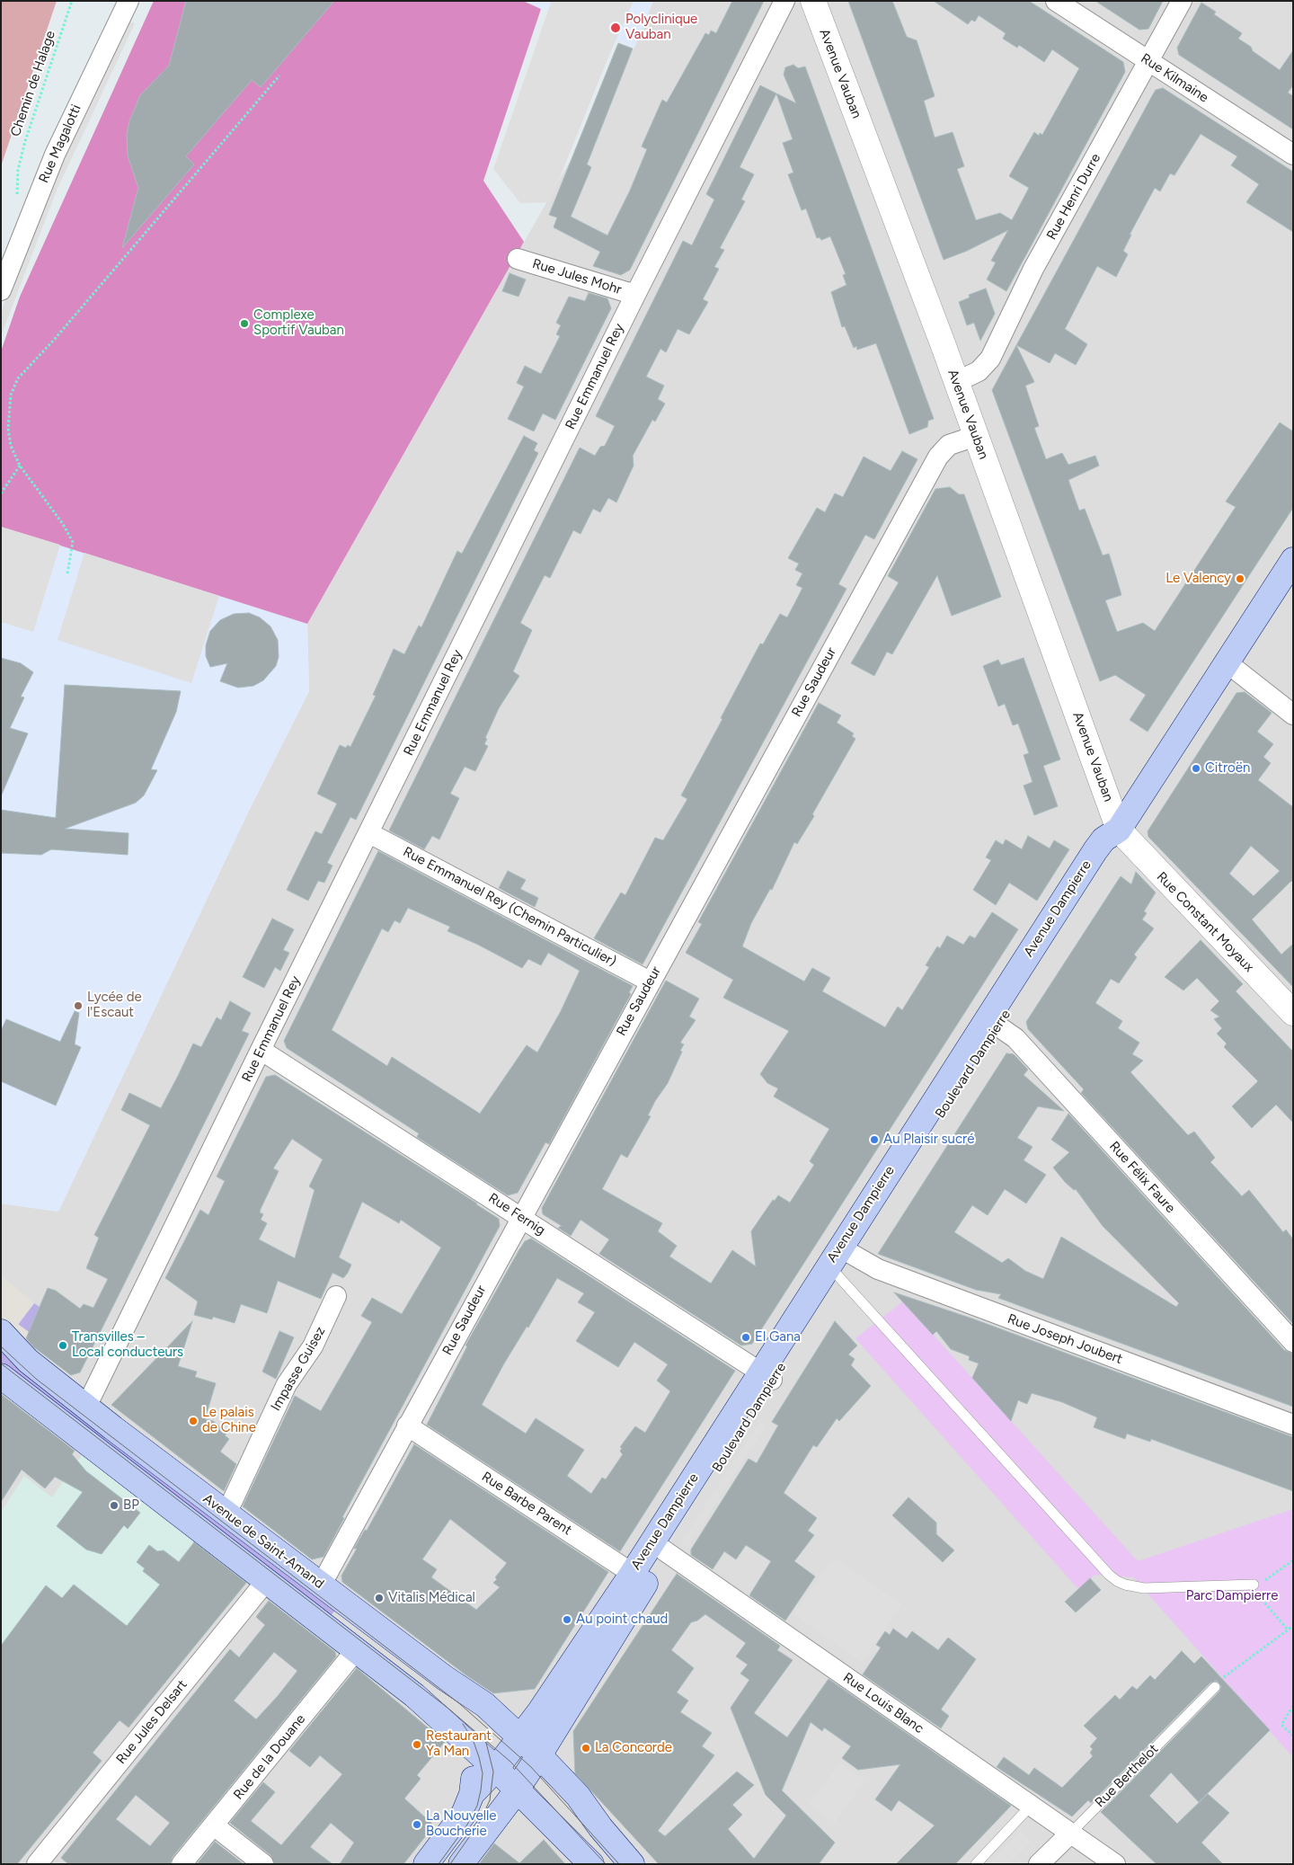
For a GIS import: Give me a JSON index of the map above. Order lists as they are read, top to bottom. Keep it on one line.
{"streets":{"main road":["Avenue Dampierre","Boulevard Dampierre","Avenue de Saint-Amand"],"street":["Avenue Vauban","Rue Kilmaine","Rue Magalotti","Rue Henri Durre","Rue Jules Mohr","Rue Emmanuel Rey","Rue Saudeur","Rue Emmanuel Rey (Chemin Particulier)","Rue Constant Moyaux","Rue Félix Faure","Rue Fernig","Rue Joseph Joubert","Impasse Guisez","Rue Barbe Parent","Rue Louis Blanc","Rue Jules Delsart","Rue de la Douane","Rue Berthelot"],"path":["Chemin de Halage"]},"crossings":[["Avenue Vauban","Rue Henri Durre"],["Avenue Vauban","Rue Saudeur"],["Avenue Vauban","Rue Constant Moyaux"],["Avenue Vauban","Boulevard Dampierre"],["Rue Kilmaine","Rue Henri Durre"],["Rue Jules Mohr","Rue Emmanuel Rey"],["Rue Emmanuel Rey","Rue Emmanuel Rey (Chemin Particulier)"],["Rue Emmanuel Rey","Rue Fernig"],["Rue Emmanuel Rey","Avenue de Saint-Amand"],["Rue Saudeur","Rue Emmanuel Rey (Chemin Particulier)"],["Rue Saudeur","Rue Fernig"],["Rue Saudeur","Rue Barbe Parent"],["Rue Saudeur","Avenue de Saint-Amand"],["Avenue Dampierre","Boulevard Dampierre"],["Avenue Dampierre","Rue Barbe Parent"],["Avenue Dampierre","Avenue de Saint-Amand"],["Rue Constant Moyaux","Boulevard Dampierre"],["Boulevard Dampierre","Rue Félix Faure"],["Boulevard Dampierre","Rue Fernig"],["Boulevard Dampierre","Rue Joseph Joubert"],["Boulevard Dampierre","Rue Barbe Parent"],["Boulevard Dampierre","Rue Louis Blanc"],["Impasse Guisez","Avenue de Saint-Amand"],["Rue Louis Blanc","Rue Berthelot"]],"parks":["Parc Dampierre"],"places":["Polyclinique Vauban","Complexe Sportif Vauban","Le Valency","Citroën","Lycée de l'Escaut","Au Plaisir sucré","El Gana","Transvilles – Local conducteurs","Le palais de Chine","BP","Vitalis Médical","Au point chaud","Restaurant Ya Man","La Concorde","La Nouvelle Boucherie"]}
